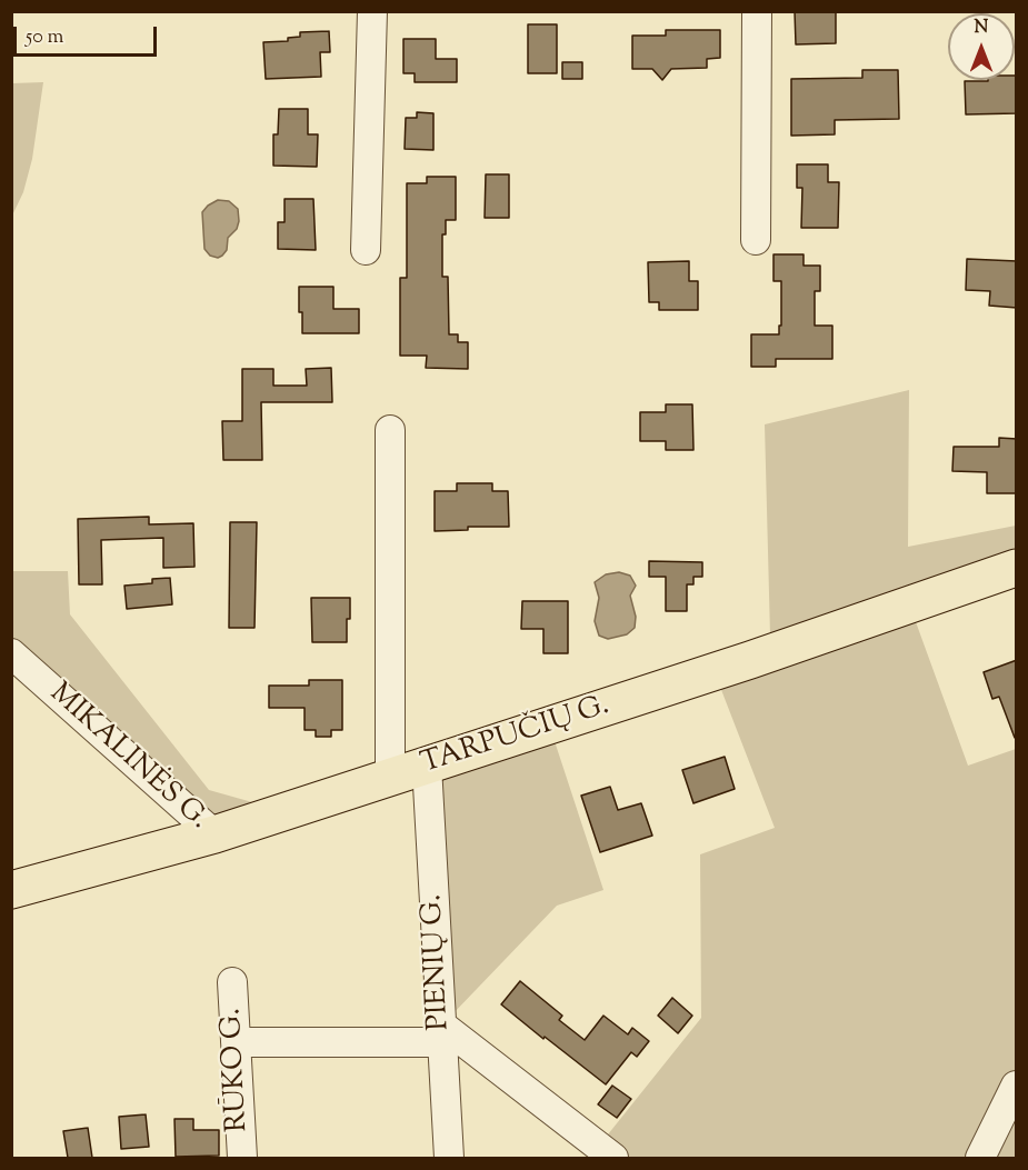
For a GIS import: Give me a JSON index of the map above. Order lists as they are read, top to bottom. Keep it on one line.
{"streets":{"main road":["TARPUČIŲ G."],"street":["MIKALINĖS G.","PIENIŲ G.","RŪKO G."]},"crossings":[["TARPUČIŲ G.","MIKALINĖS G."],["TARPUČIŲ G.","PIENIŲ G."]],"scale_bar":"50 m","north":"top"}
